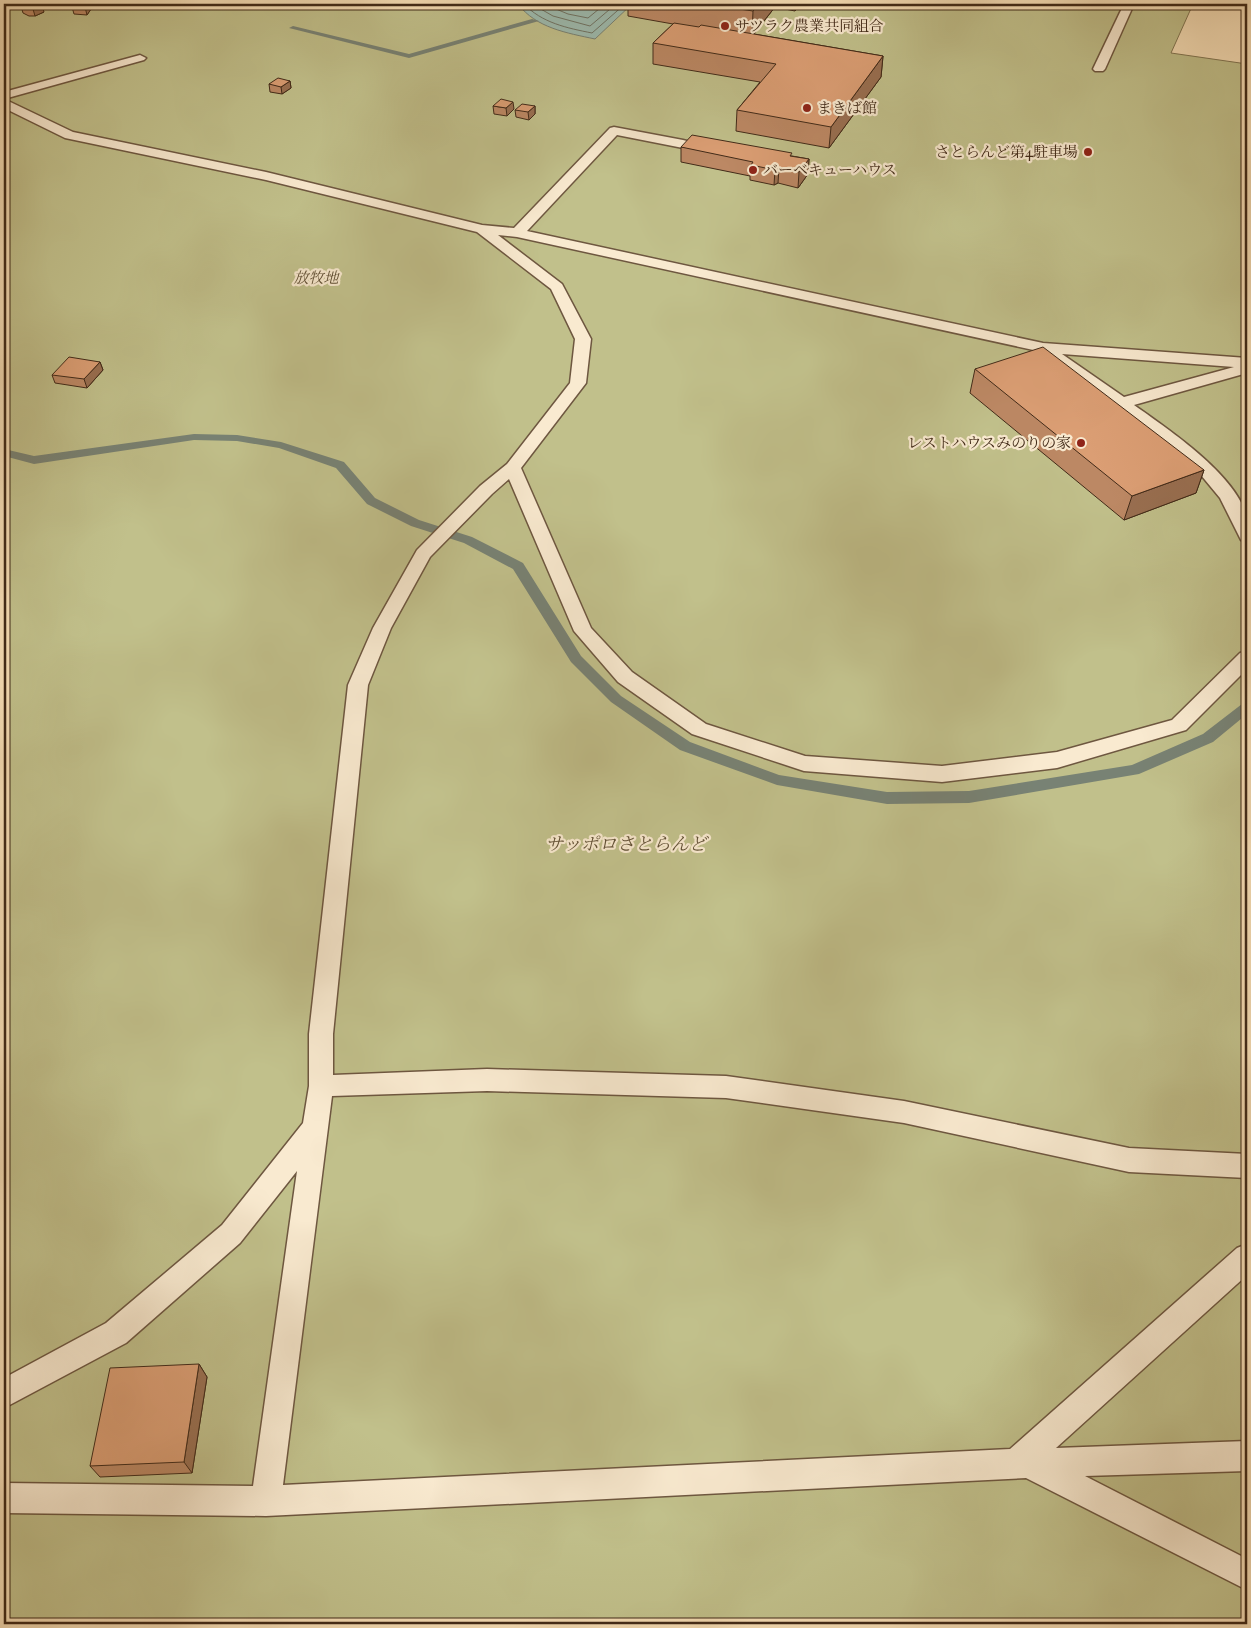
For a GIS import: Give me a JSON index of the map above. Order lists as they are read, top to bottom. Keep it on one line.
{"parks":["放牧地","サッポロさとらんど"],"places":["サツラク農業共同組合","まきば館","さとらんど第4駐車場","バーベキューハウス","レストハウスみのりの家"]}
